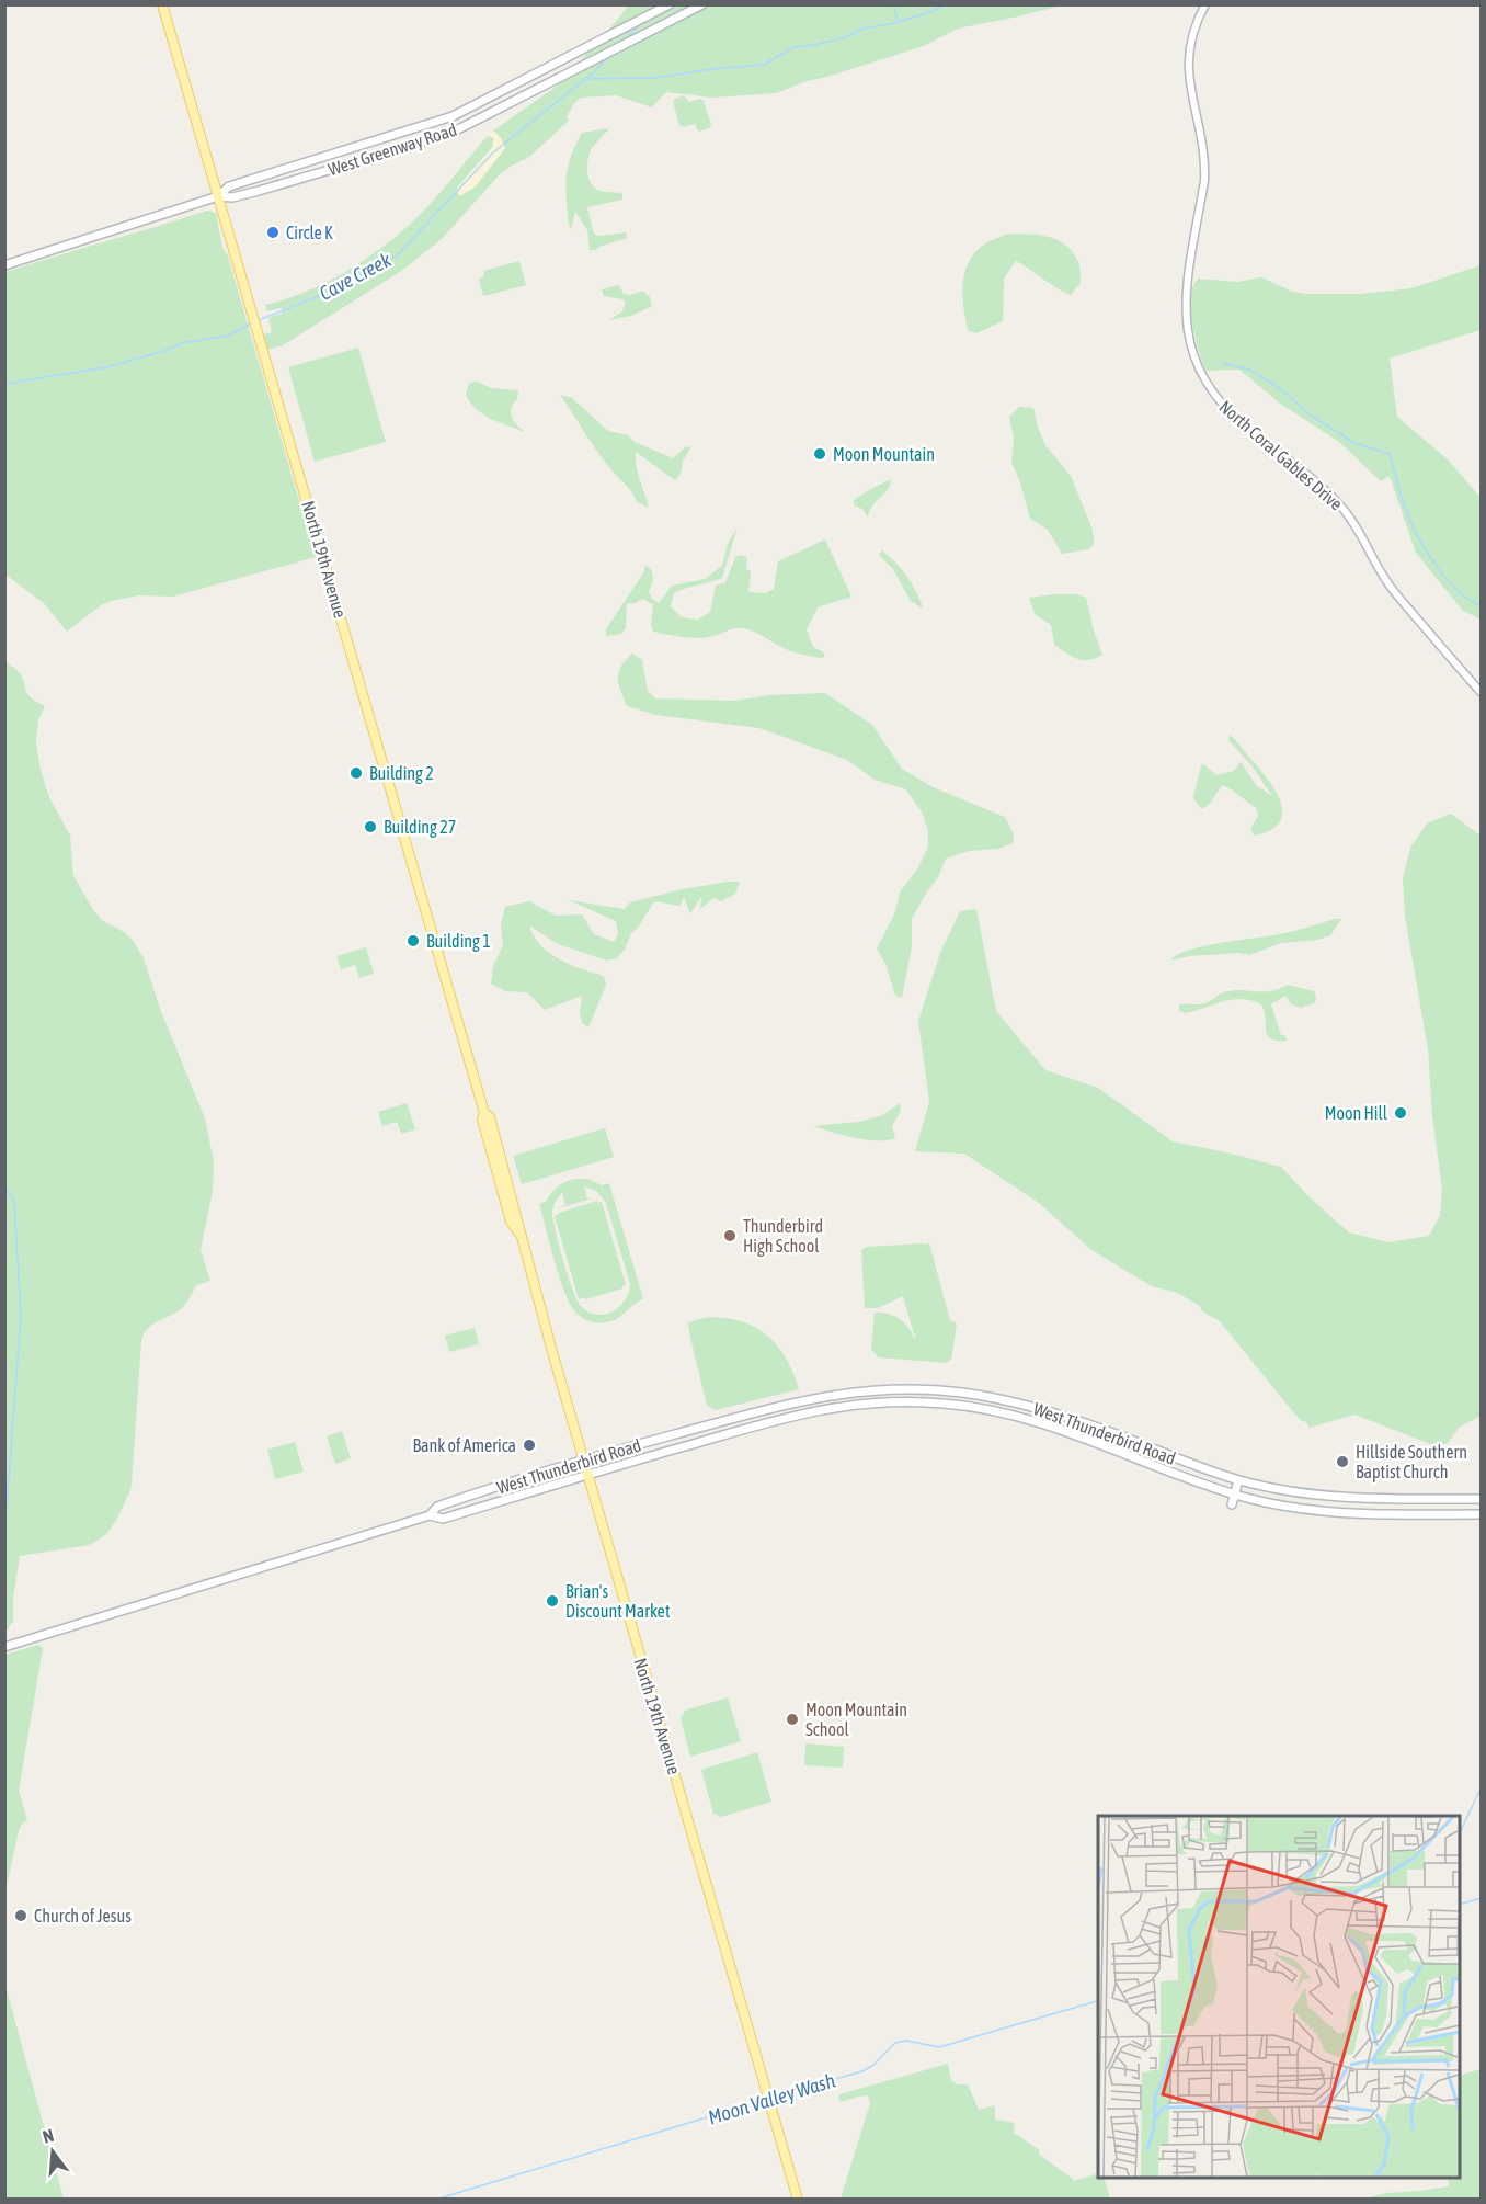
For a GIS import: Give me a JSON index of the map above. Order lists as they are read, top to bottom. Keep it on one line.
{"streets":{"main road":["West Greenway Road","North 19th Avenue","West Thunderbird Road"],"street":["North Coral Gables Drive"]},"crossings":[["West Greenway Road","North 19th Avenue"],["North 19th Avenue","West Thunderbird Road"]],"water":["Cave Creek","Moon Valley Wash"],"places":["Circle K","Moon Mountain","Building 2","Building 27","Building 1","Moon Hill","Thunderbird High School","Bank of America","Hillside Southern Baptist Church","Brian's Discount Market","Moon Mountain School","Church of Jesus"],"north":"top"}
